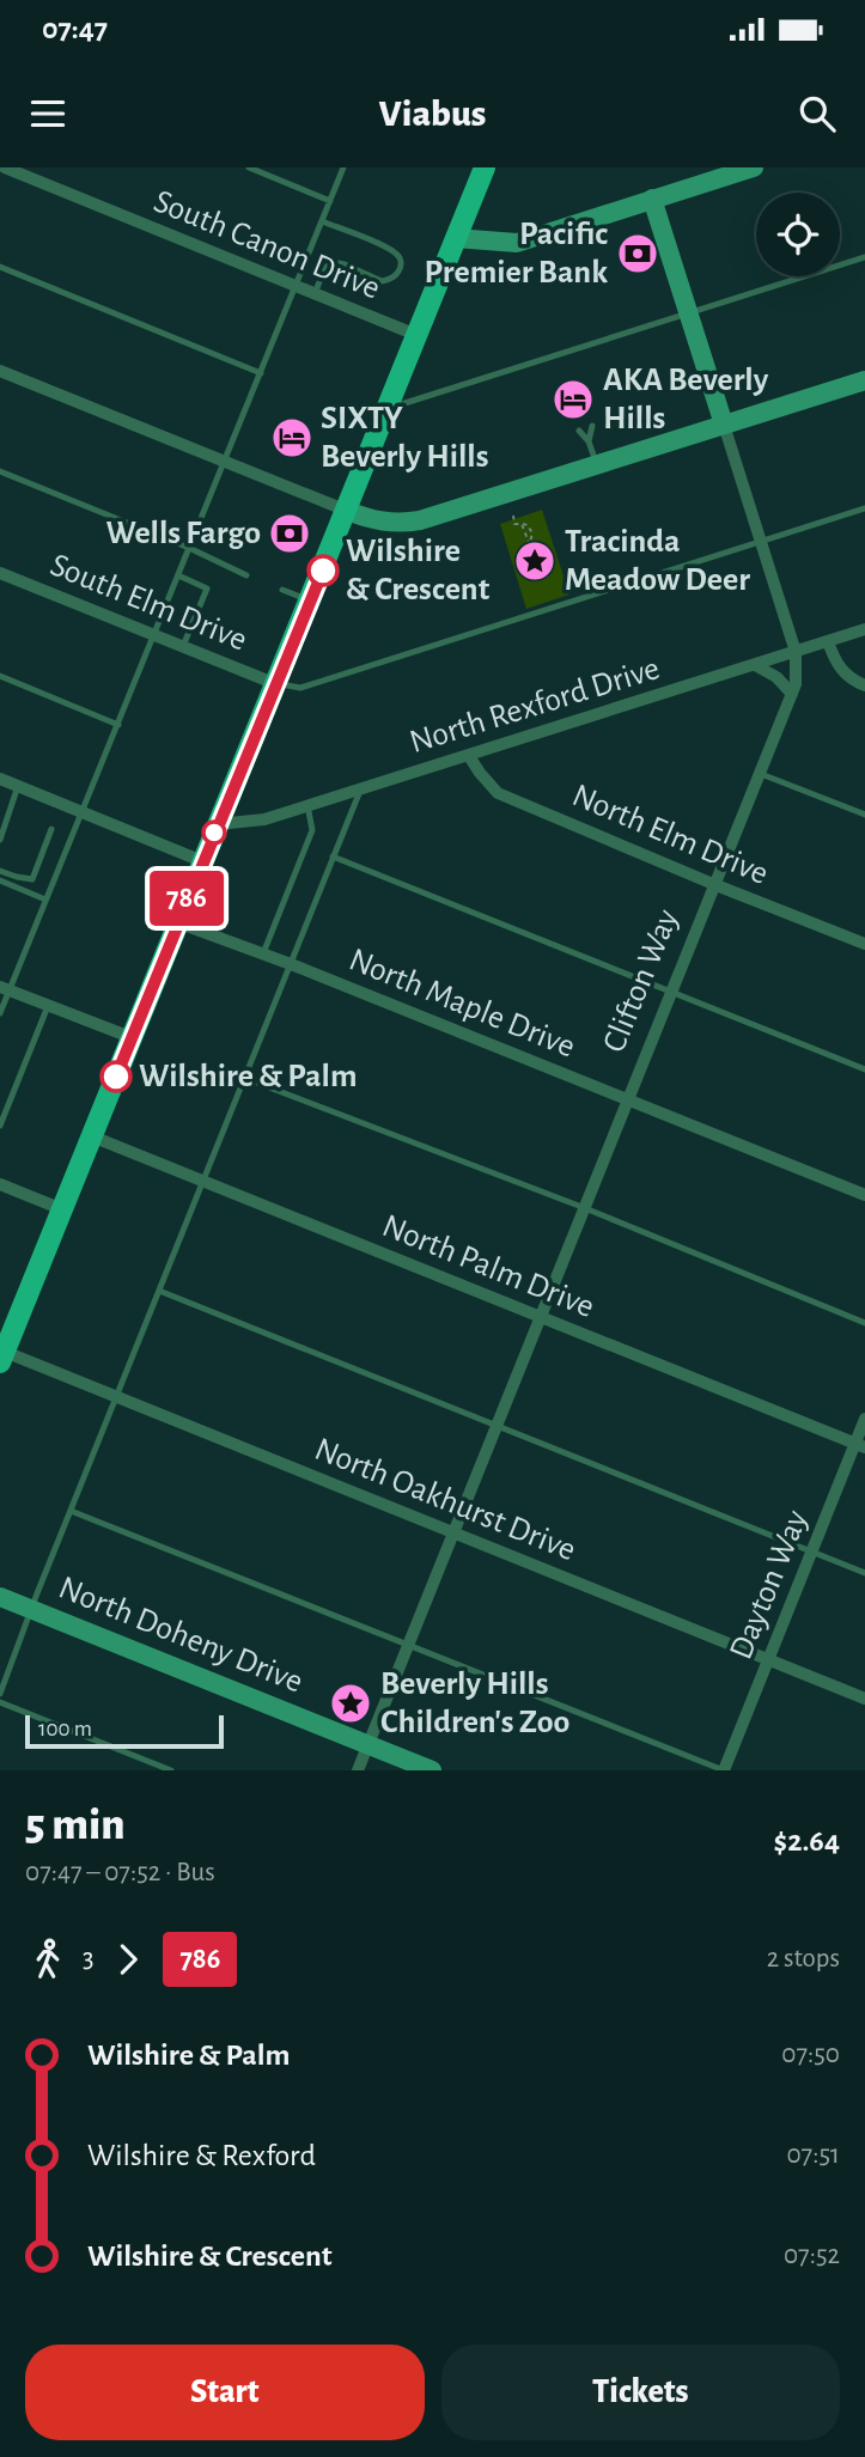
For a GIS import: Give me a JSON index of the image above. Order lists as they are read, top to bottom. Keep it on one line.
{"streets":{"street":["South Canon Drive","South Elm Drive","North Rexford Drive","North Elm Drive","Clifton Way","North Maple Drive","North Palm Drive","North Oakhurst Drive","Dayton Way","North Doheny Drive"]},"crossings":[["North Rexford Drive","North Elm Drive"],["North Rexford Drive","Clifton Way"],["North Elm Drive","Clifton Way"],["Clifton Way","North Maple Drive"],["Clifton Way","North Palm Drive"],["Clifton Way","North Oakhurst Drive"],["Clifton Way","North Doheny Drive"],["North Palm Drive","Dayton Way"],["North Oakhurst Drive","Dayton Way"]],"places":{"bank":["Pacific Premier Bank","Wells Fargo"],"hotel":["AKA Beverly Hills","SIXTY Beverly Hills"],"place":["Tracinda Meadow Deer","Beverly Hills Children's Zoo"],"other":["Wilshire & Crescent","Wilshire & Palm"]},"lines":["bus line 786"],"scale_bar":"100 m","page":{"status":"07:47","header":"Viabus","on_map":"786","scale":"100 m","heading":["5 min","07:47 – 07:52 · Bus","$2.64"],"legs":["3","786","2 stops"],"list":[{"name":"Wilshire & Palm","value":"07:50"},{"name":"Wilshire & Rexford","value":"07:51"},{"name":"Wilshire & Crescent","value":"07:52"}],"buttons":["Start","Tickets"]}}
